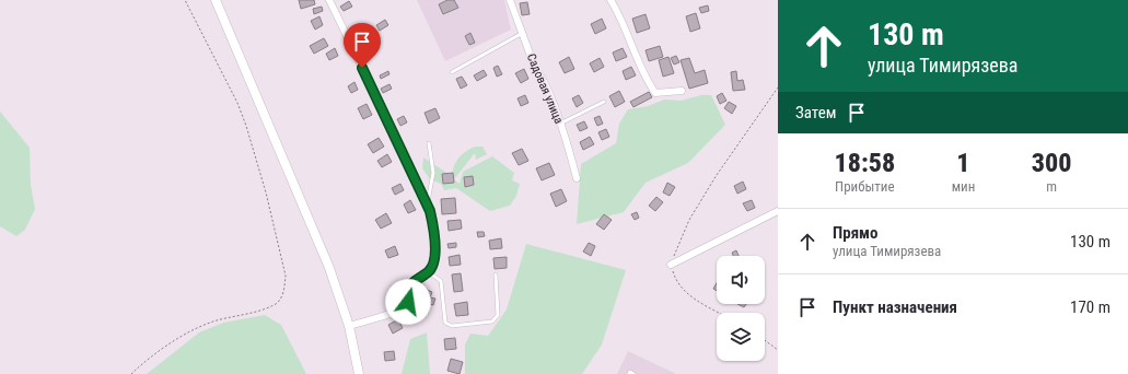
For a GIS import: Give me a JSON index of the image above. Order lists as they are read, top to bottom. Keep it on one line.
{"streets":{"street":["Садовая улица"]},"page":{"turn":["130 m","улица Тимирязева"],"then":"Затем","eta":["18:58","Прибытие","1","мин","300","m"],"list":[{"name":"Прямо","note":"улица Тимирязева","value":"130 m"},{"name":"Пункт назначения","value":"170 m"}]}}
